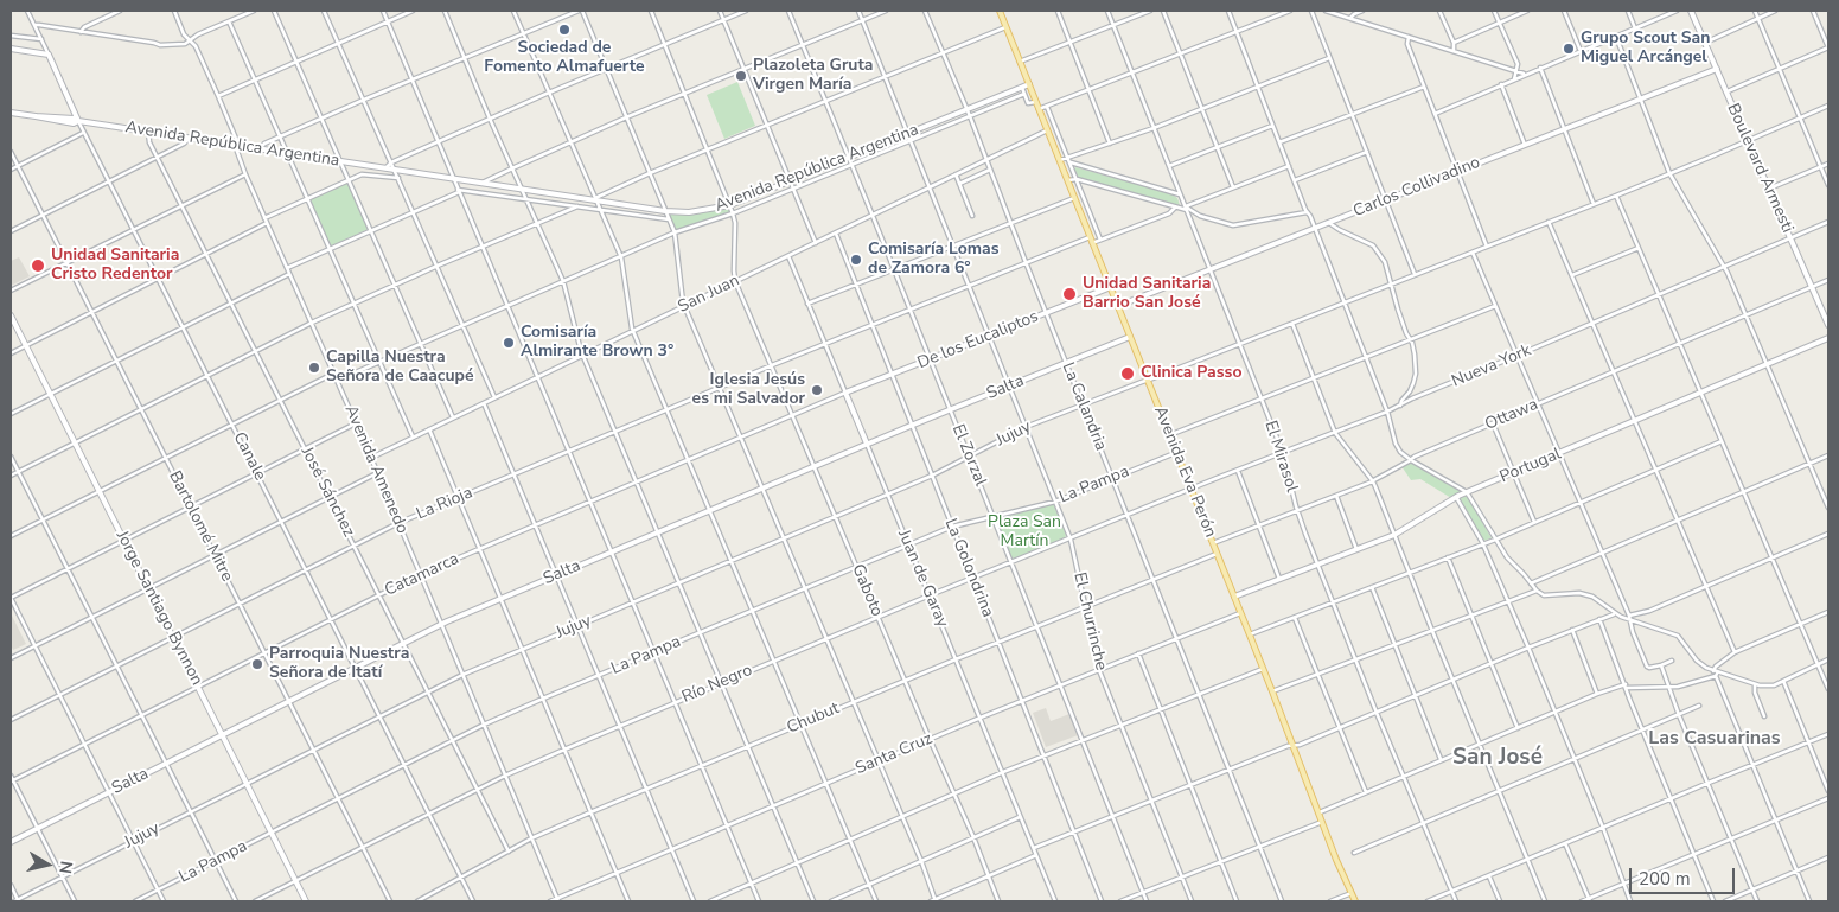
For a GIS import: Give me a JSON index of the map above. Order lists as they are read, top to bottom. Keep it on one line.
{"streets":{"main road":["Avenida Eva Perón"],"street":["Avenida República Argentina","Boulevard Armesti","Carlos Collivadino","San Juan","De los Eucaliptos","Nueva York","Salta","La Calandria","Ottawa","Jujuy","El Zorzal","Canale","El Mirasol","Portugal","Avenida Amenedo","La Pampa","José Sánchez","La Rioja","Bartolomé Mitre","La Golondrina","Catamarca","Juan de Garay","Gaboto","Jorge Santiago Bynnon","El Churrinche","Río Negro","Chubut","Santa Cruz"]},"crossings":[["Avenida República Argentina","La Calandria"],["Avenida República Argentina","El Zorzal"],["Avenida República Argentina","Canale"],["Avenida República Argentina","Avenida Amenedo"],["Avenida República Argentina","Avenida Eva Perón"],["Avenida República Argentina","José Sánchez"],["Avenida República Argentina","El Churrinche"],["Boulevard Armesti","Carlos Collivadino"],["Boulevard Armesti","Nueva York"],["Boulevard Armesti","Ottawa"],["Boulevard Armesti","Jujuy"],["Carlos Collivadino","El Mirasol"],["Carlos Collivadino","Avenida Eva Perón"],["San Juan","La Calandria"],["San Juan","El Zorzal"],["San Juan","Avenida Amenedo"],["San Juan","Avenida Eva Perón"],["San Juan","La Golondrina"],["San Juan","Juan de Garay"],["San Juan","Gaboto"],["San Juan","El Churrinche"],["De los Eucaliptos","La Calandria"],["De los Eucaliptos","El Zorzal"],["De los Eucaliptos","Avenida Eva Perón"],["De los Eucaliptos","La Golondrina"],["De los Eucaliptos","Catamarca"],["De los Eucaliptos","Juan de Garay"],["De los Eucaliptos","El Churrinche"],["Nueva York","El Mirasol"],["Nueva York","Avenida Eva Perón"],["Nueva York","Río Negro"],["Salta","La Calandria"],["Salta","El Zorzal"],["Salta","Canale"],["Salta","Avenida Amenedo"],["Salta","Avenida Eva Perón"],["Salta","José Sánchez"],["Salta","Bartolomé Mitre"],["Salta","La Golondrina"],["Salta","Juan de Garay"],["Salta","Gaboto"],["Salta","Jorge Santiago Bynnon"],["Salta","El Churrinche"],["La Calandria","Jujuy"],["La Calandria","La Pampa"],["La Calandria","La Rioja"],["La Calandria","Río Negro"],["La Calandria","Chubut"],["La Calandria","Santa Cruz"],["Ottawa","El Mirasol"],["Ottawa","Avenida Eva Perón"],["Jujuy","El Zorzal"],["Jujuy","Canale"],["Jujuy","El Mirasol"],["Jujuy","Avenida Amenedo"],["Jujuy","Avenida Eva Perón"],["Jujuy","José Sánchez"],["Jujuy","Bartolomé Mitre"],["Jujuy","La Golondrina"],["Jujuy","Juan de Garay"],["Jujuy","Gaboto"],["Jujuy","Jorge Santiago Bynnon"],["Jujuy","El Churrinche"],["El Zorzal","La Pampa"],["El Zorzal","La Rioja"],["El Zorzal","Río Negro"],["El Zorzal","Chubut"],["El Zorzal","Santa Cruz"],["Canale","La Pampa"],["Canale","La Rioja"],["Canale","Catamarca"],["Canale","Río Negro"],["Canale","Chubut"],["El Mirasol","Portugal"],["Portugal","Avenida Eva Perón"],["Avenida Amenedo","La Pampa"],["Avenida Amenedo","La Rioja"],["Avenida Amenedo","Catamarca"],["Avenida Amenedo","Río Negro"],["Avenida Amenedo","Chubut"],["Avenida Amenedo","Santa Cruz"],["Avenida Eva Perón","La Pampa"],["Avenida Eva Perón","La Rioja"],["Avenida Eva Perón","Río Negro"],["Avenida Eva Perón","Chubut"],["Avenida Eva Perón","Santa Cruz"],["La Pampa","José Sánchez"],["La Pampa","Bartolomé Mitre"],["La Pampa","La Golondrina"],["La Pampa","Juan de Garay"],["La Pampa","Gaboto"],["La Pampa","Jorge Santiago Bynnon"],["La Pampa","El Churrinche"],["José Sánchez","La Rioja"],["José Sánchez","Catamarca"],["José Sánchez","Río Negro"],["José Sánchez","Chubut"],["La Rioja","Bartolomé Mitre"],["La Rioja","La Golondrina"],["La Rioja","Juan de Garay"],["La Rioja","Gaboto"],["La Rioja","Jorge Santiago Bynnon"],["La Rioja","El Churrinche"],["Bartolomé Mitre","Catamarca"],["Bartolomé Mitre","Río Negro"],["La Golondrina","Río Negro"],["La Golondrina","Chubut"],["La Golondrina","Santa Cruz"],["Catamarca","Juan de Garay"],["Catamarca","Gaboto"],["Catamarca","Jorge Santiago Bynnon"],["Juan de Garay","Río Negro"],["Juan de Garay","Chubut"],["Juan de Garay","Santa Cruz"],["Gaboto","Río Negro"],["Gaboto","Chubut"],["Gaboto","Santa Cruz"],["Jorge Santiago Bynnon","Río Negro"],["El Churrinche","Río Negro"],["El Churrinche","Chubut"],["El Churrinche","Santa Cruz"]],"districts":["Las Casuarinas","San José"],"parks":["Plaza San Martín"],"places":["Sociedad de Fomento Almafuerte","Grupo Scout San Miguel Arcángel","Plazoleta Gruta Virgen María","Comisaría Lomas de Zamora 6°","Unidad Sanitaria Cristo Redentor","Unidad Sanitaria Barrio San José","Comisaría Almirante Brown 3°","Capilla Nuestra Señora de Caacupé","Clinica Passo","Iglesia Jesús es mi Salvador","Parroquia Nuestra Señora de Itatí"],"scale_bar":"200 m","north":"right"}
